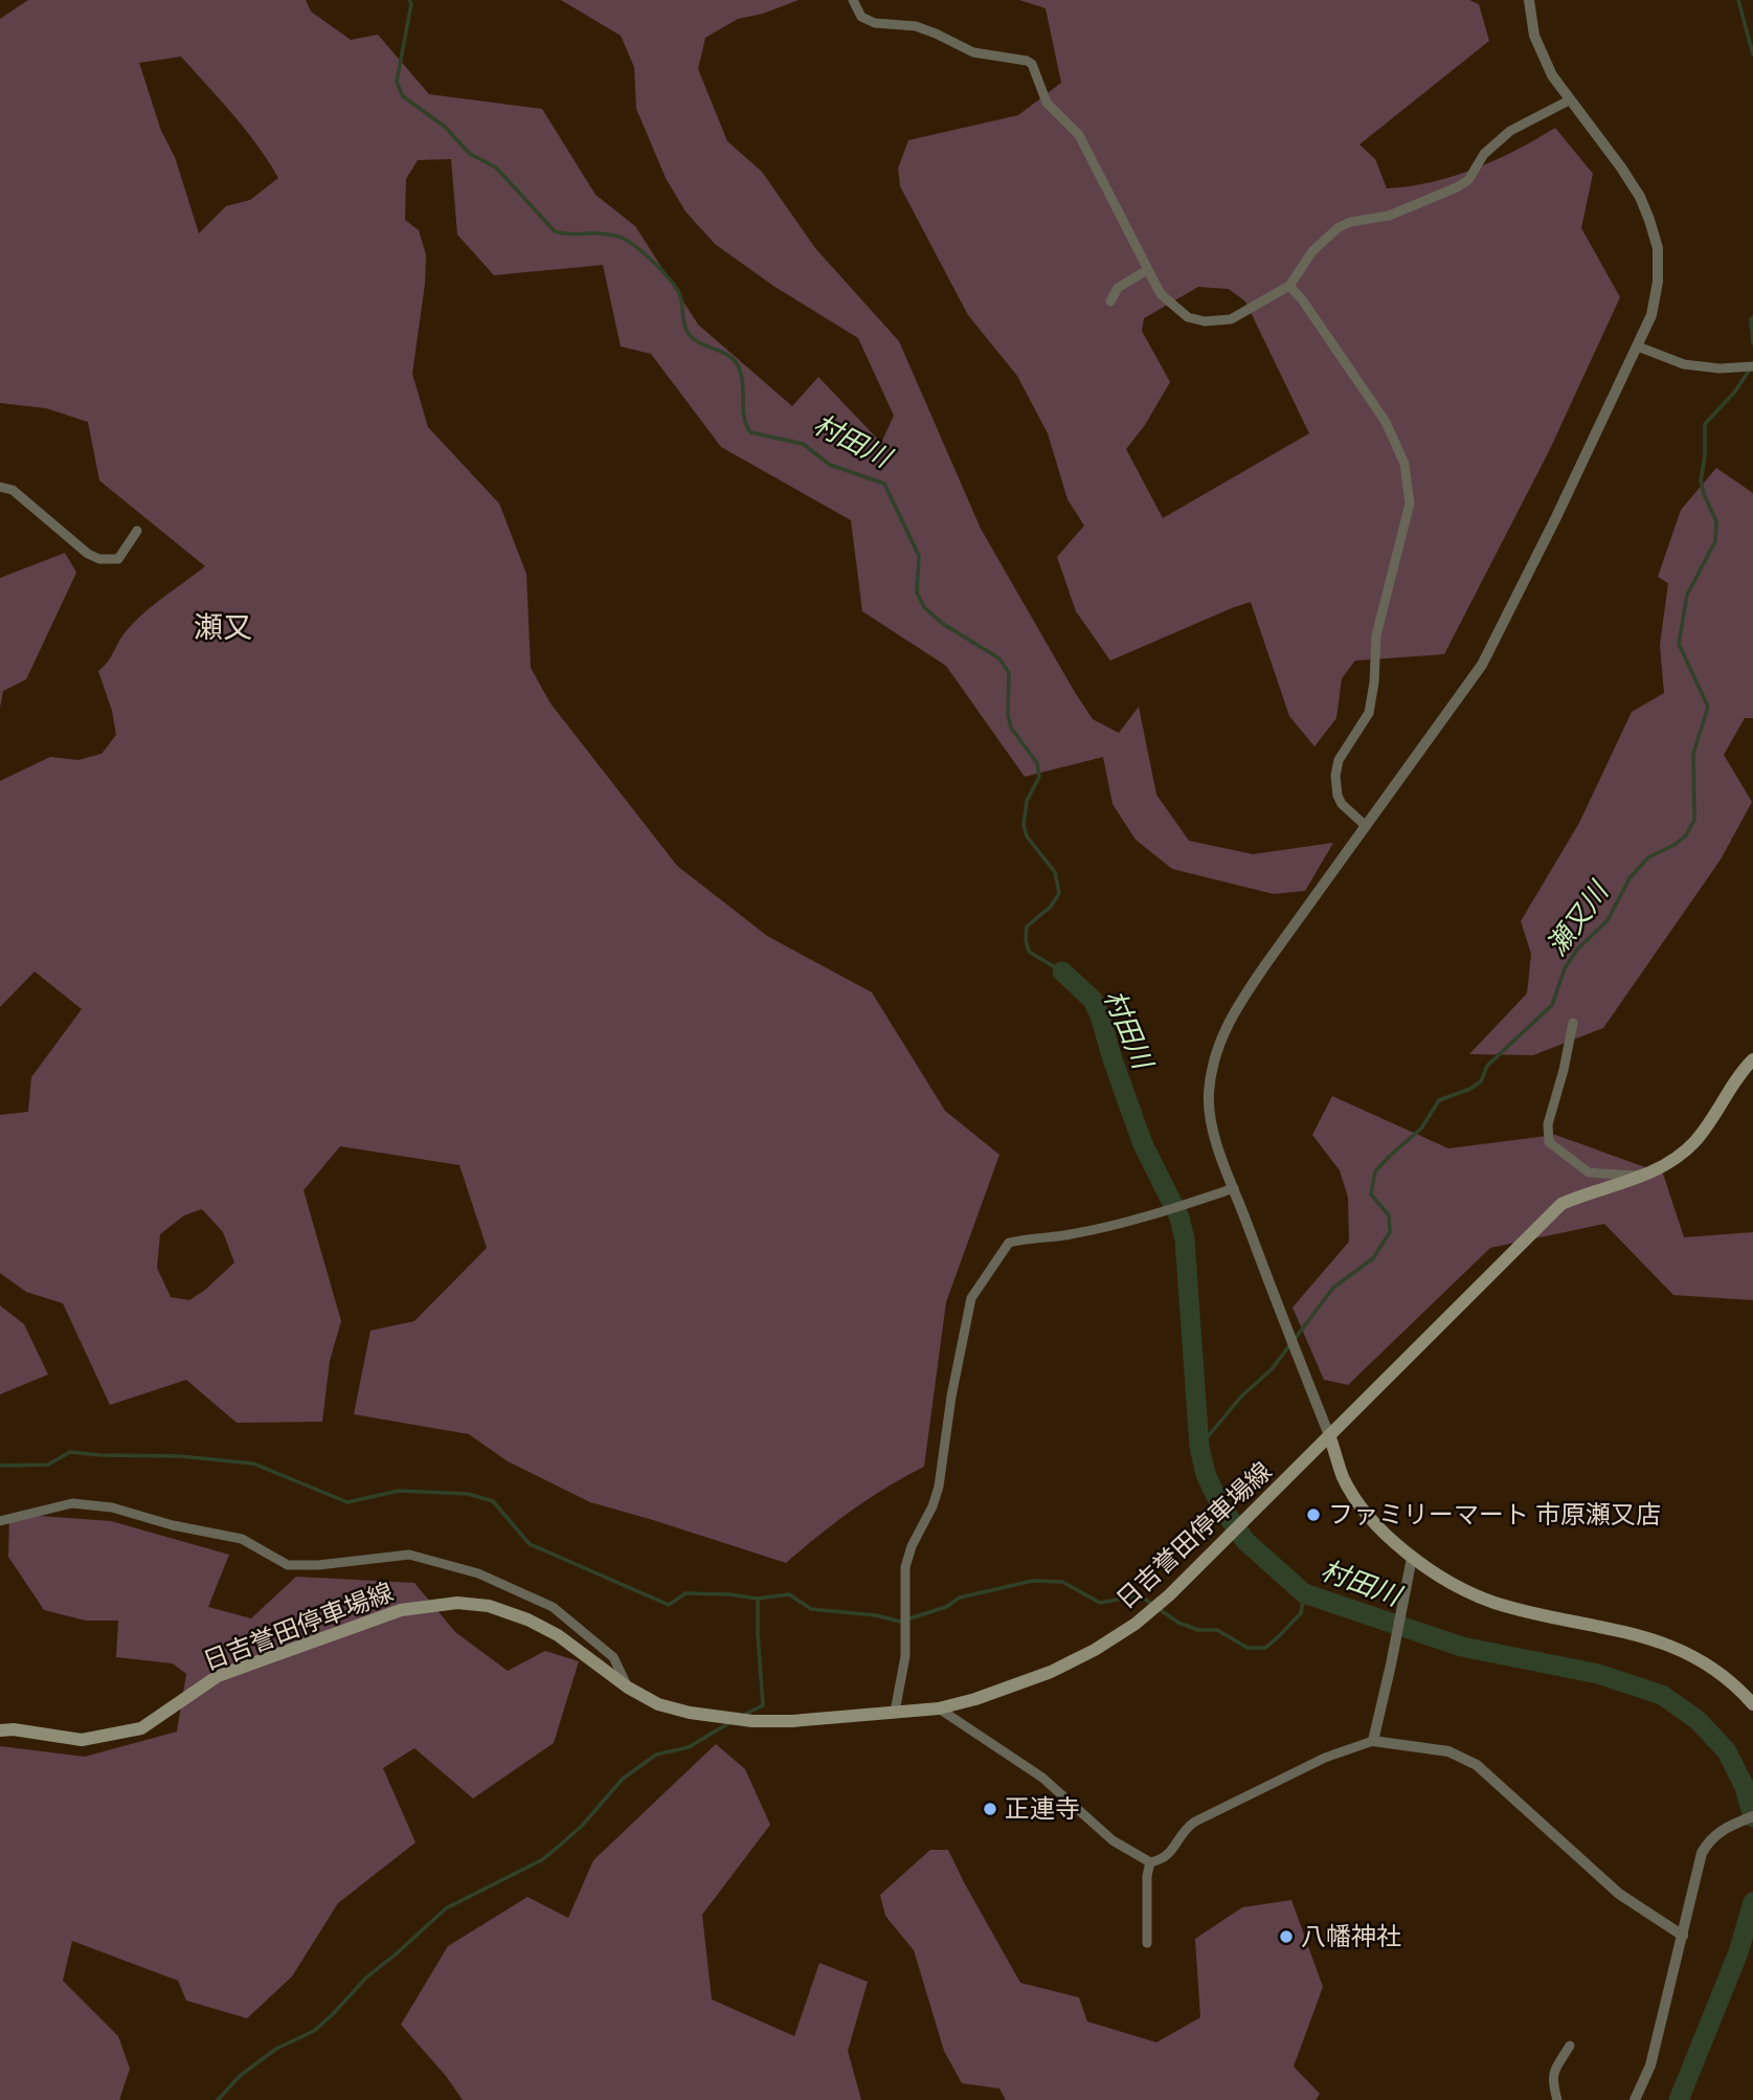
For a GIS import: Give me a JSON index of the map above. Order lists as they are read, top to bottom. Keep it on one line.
{"streets":{"main road":["日吉誉田停車場線"]},"districts":["瀬又"],"water":["村田川","瀬又川"],"places":["ファミリーマート 市原瀬又店","正連寺","八幡神社"]}
